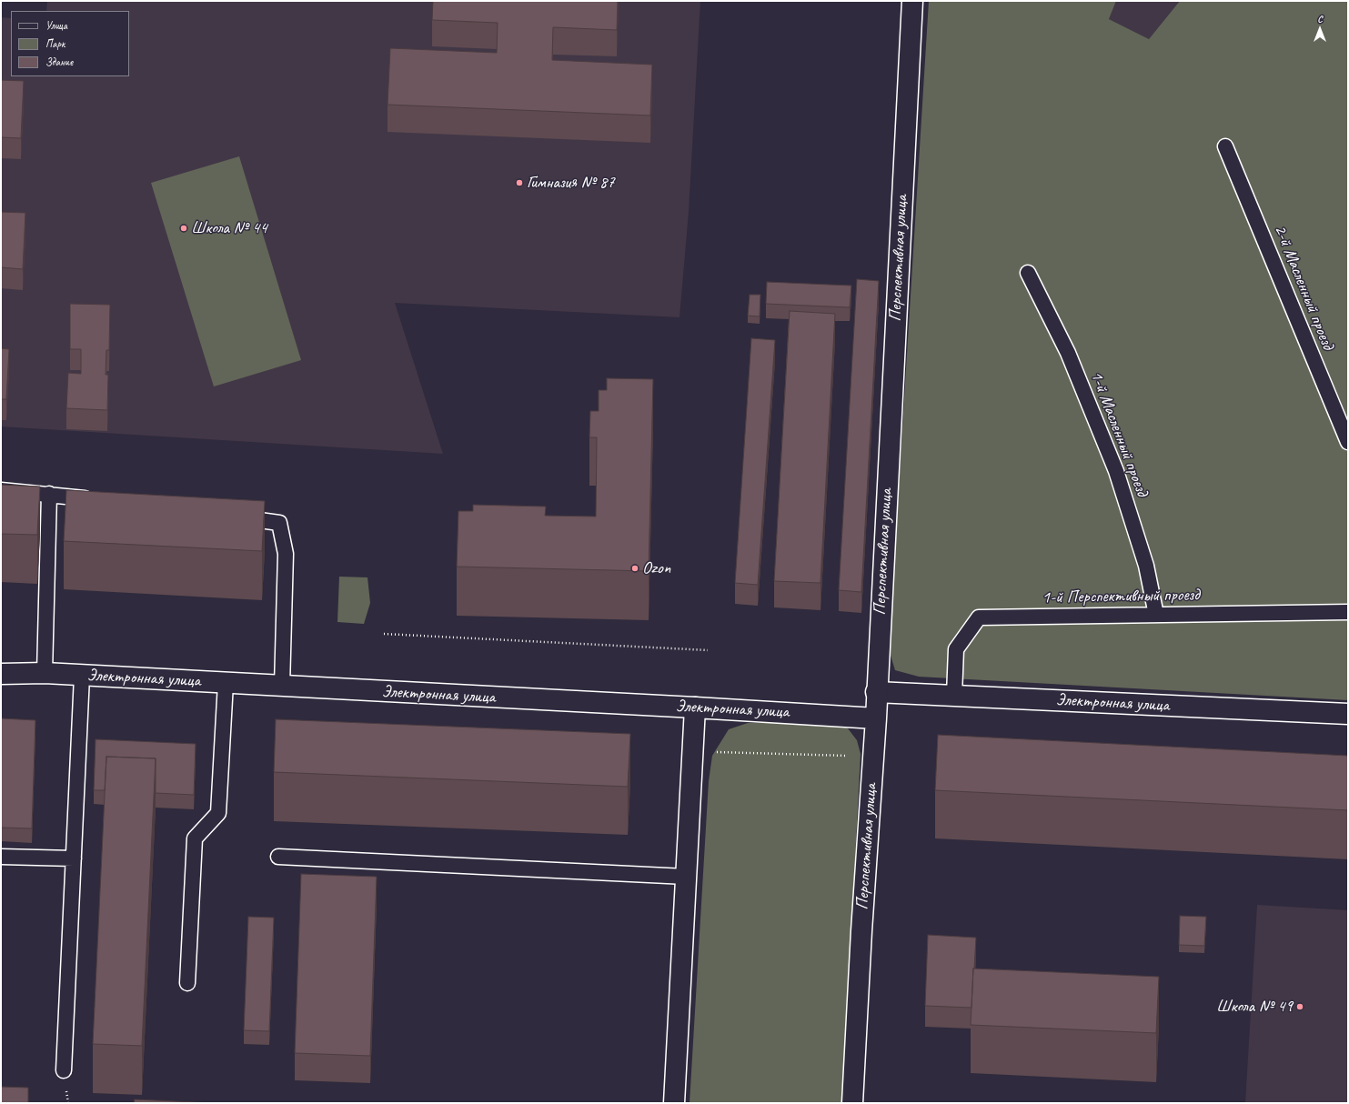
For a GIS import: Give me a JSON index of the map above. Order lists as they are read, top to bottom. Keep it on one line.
{"streets":{"street":["Перспективная улица","Электронная улица"],"lane":["2-й Масленный проезд","1-й Масленный проезд","1-й Перспективный проезд"]},"crossings":[["Перспективная улица","Электронная улица"],["1-й Масленный проезд","1-й Перспективный проезд"],["1-й Перспективный проезд","Электронная улица"]],"places":["Гимназия № 87","Школа № 44","Ozon","Школа № 49"],"legend":["Улица","Парк","Здание"],"north":"top"}
